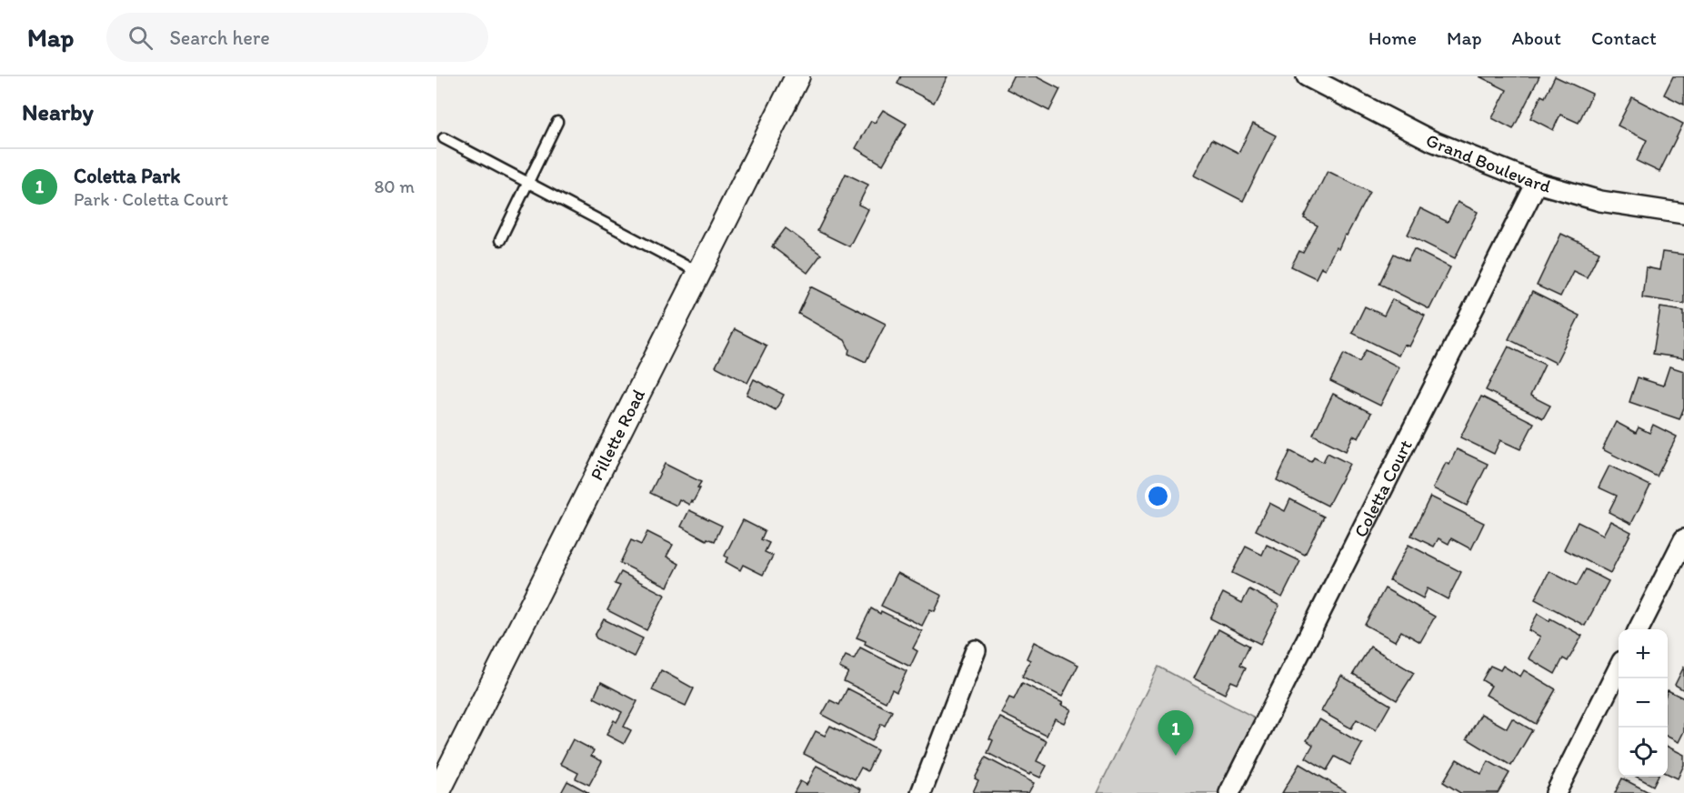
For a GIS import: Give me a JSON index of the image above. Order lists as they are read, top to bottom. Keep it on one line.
{"streets":{"street":["Grand Boulevard","Pillette Road","Coletta Court"]},"crossings":[["Grand Boulevard","Coletta Court"]],"page":{"header":"Map","search":"Search here","nav":["Home","Map","About","Contact"],"heading":"Nearby","list":[{"mark":"1","name":"Coletta Park","note":"Park · Coletta Court","value":"80 m"}],"map_buttons":["+","−"],"pins":"1"}}
